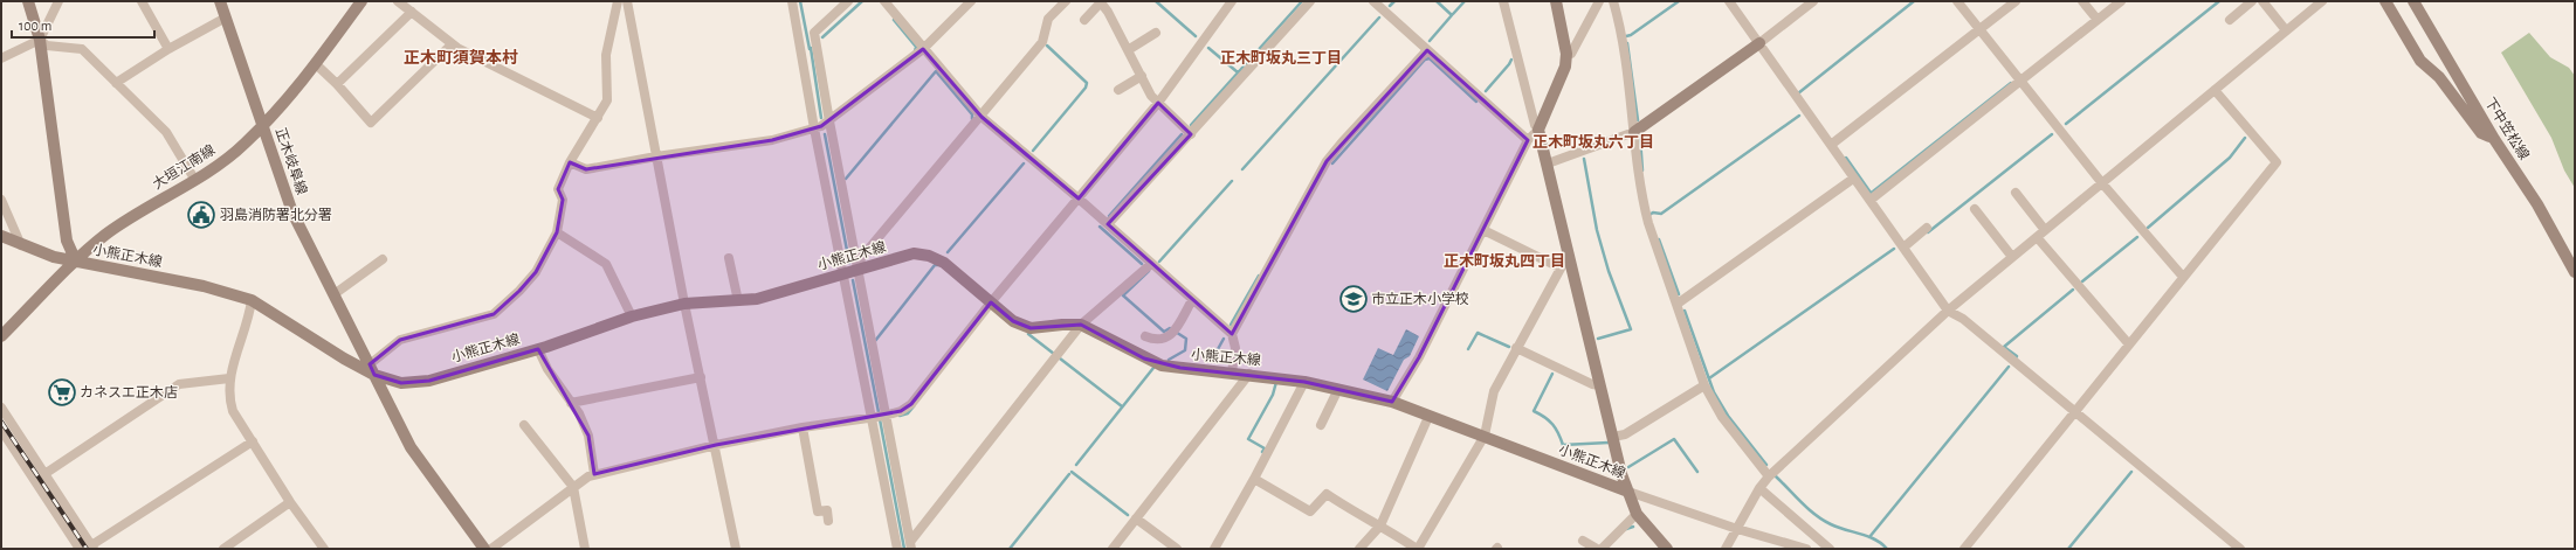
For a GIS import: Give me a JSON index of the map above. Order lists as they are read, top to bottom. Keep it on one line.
{"streets":{"main road":["下中笠松線","正木岐阜線","大垣江南線","小熊正木線"]},"crossings":[["正木岐阜線","大垣江南線"],["正木岐阜線","小熊正木線"],["大垣江南線","小熊正木線"]],"districts":["正木町須賀本村","正木町坂丸三丁目","正木町坂丸六丁目","正木町坂丸四丁目"],"places":{"public building":["羽島消防署北分署"],"school or university":["市立正木小学校"],"supermarket":["カネスエ正木店"]},"scale_bar":"100 m"}
